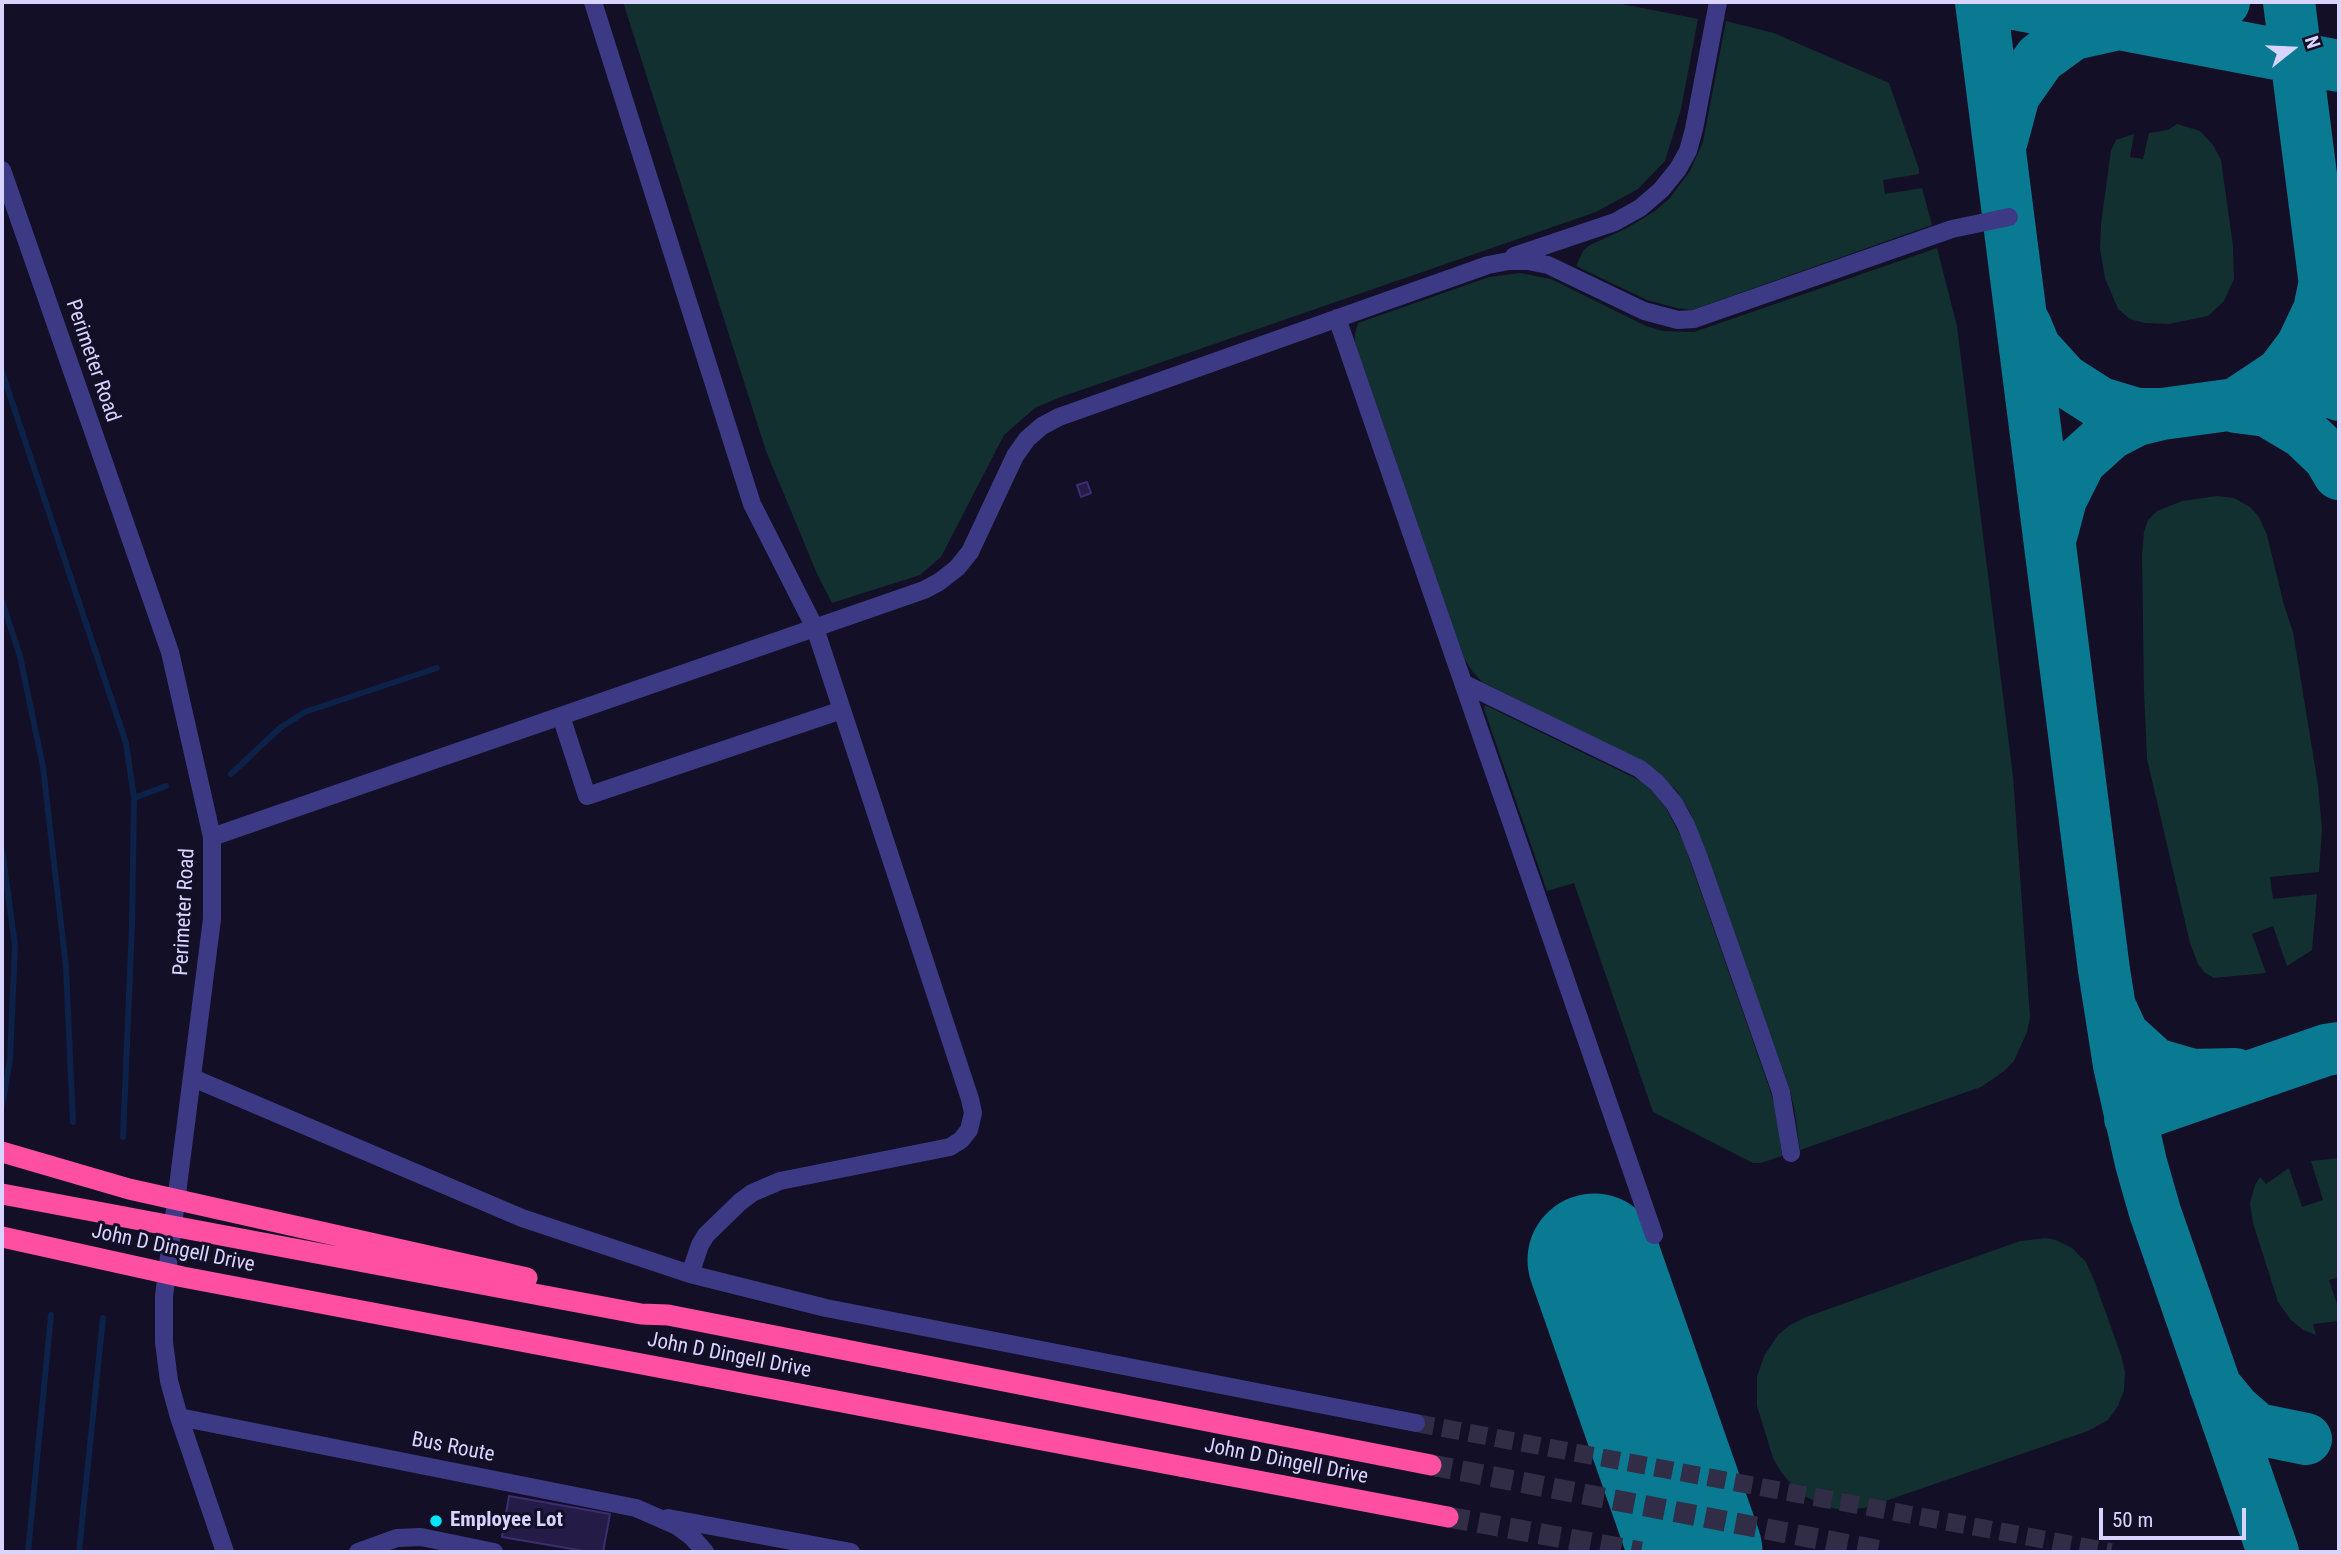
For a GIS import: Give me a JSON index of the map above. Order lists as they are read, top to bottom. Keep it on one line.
{"streets":{"highway":["John D Dingell Drive"],"lane":["Perimeter Road","Bus Route"]},"crossings":[["Perimeter Road","Bus Route"]],"places":["Employee Lot"],"scale_bar":"50 m","north":"right"}
